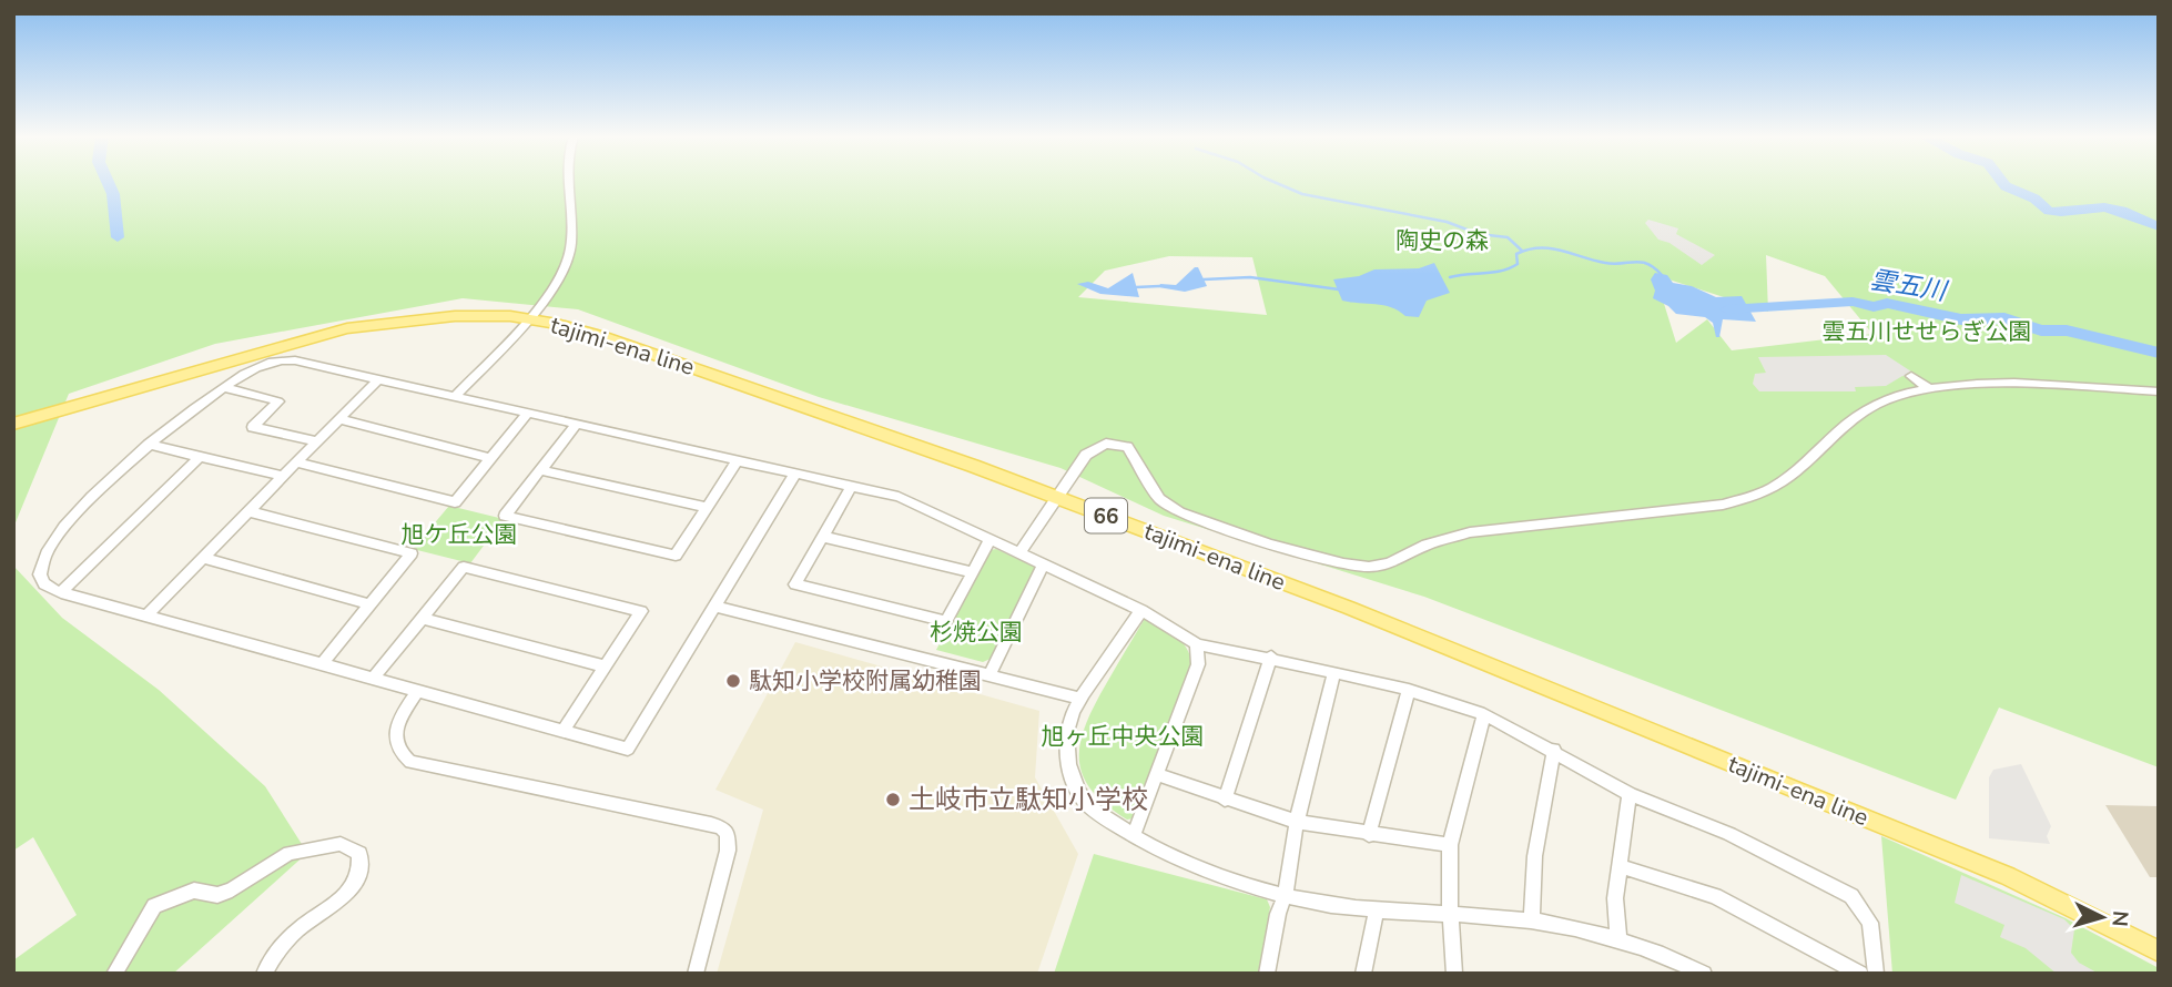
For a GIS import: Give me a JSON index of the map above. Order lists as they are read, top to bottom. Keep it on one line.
{"streets":{"main road":["tajimi-ena line","66"]},"water":["雲五川"],"parks":["陶史の森","雲五川せせらぎ公園","旭ケ丘公園","杉焼公園","旭ヶ丘中央公園"],"places":["駄知小学校附属幼稚園","土岐市立駄知小学校"],"north":"right"}
